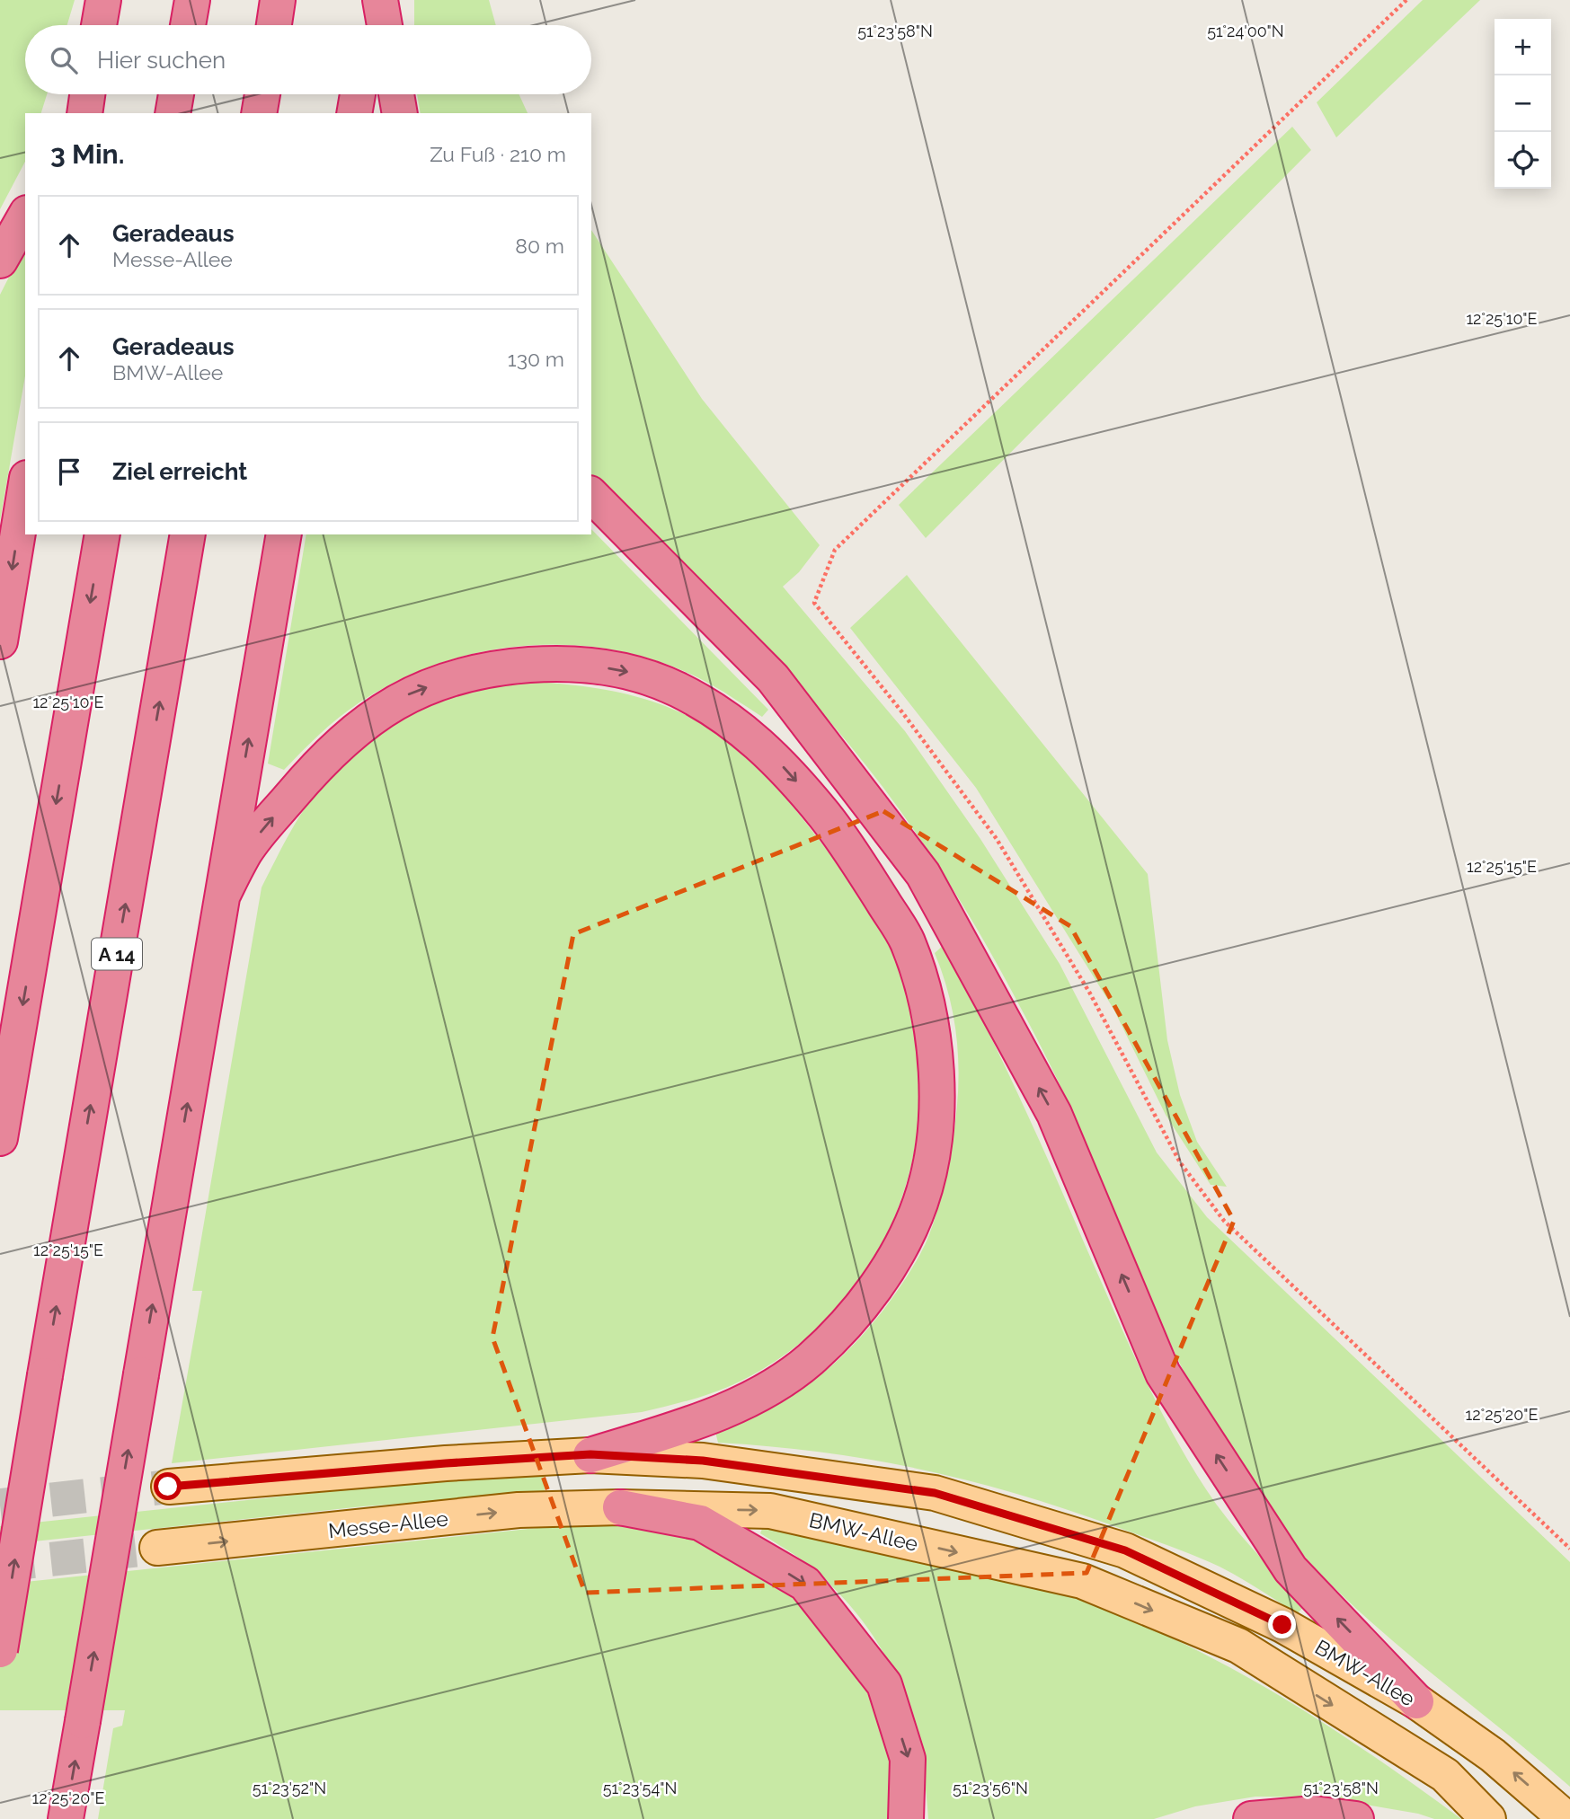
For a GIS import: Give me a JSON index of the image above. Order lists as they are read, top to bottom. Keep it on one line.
{"streets":{"highway":["A 14"],"main road":["Messe-Allee","BMW-Allee"]},"crossings":[["Messe-Allee","BMW-Allee"]],"page":{"map_buttons":["+","−"],"search":"Hier suchen","heading":["3 Min.","Zu Fuß · 210 m"],"list":[["Geradeaus","Messe-Allee","80 m"],["Geradeaus","BMW-Allee","130 m"],"Ziel erreicht"]},"coordinates":["51°23'58\"N","51°24'00\"N","12°25'10\"E","12°25'15\"E","12°25'20\"E","51°23'52\"N","51°23'54\"N","51°23'56\"N"]}
